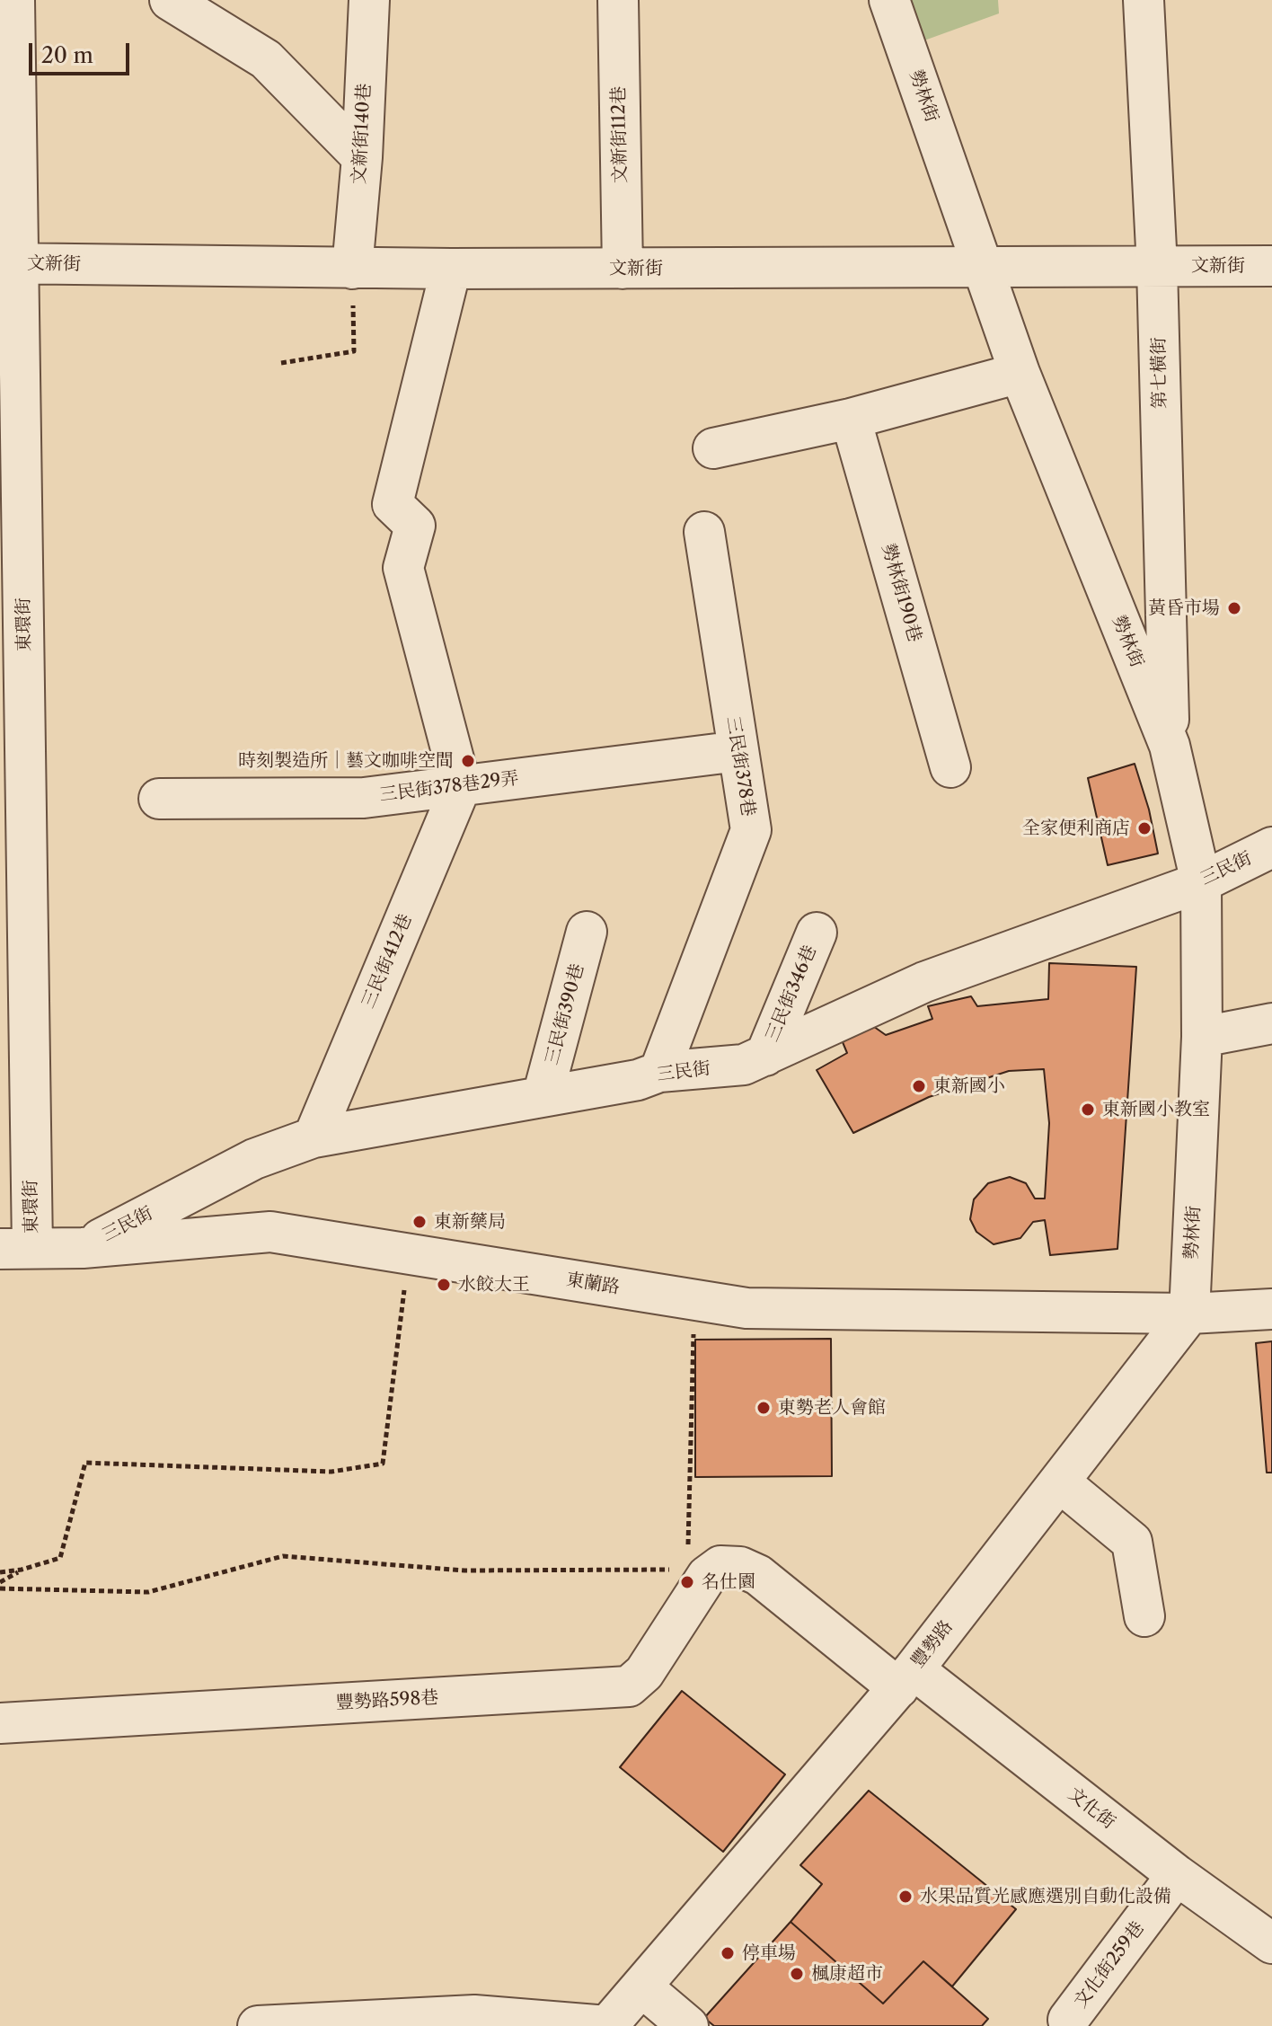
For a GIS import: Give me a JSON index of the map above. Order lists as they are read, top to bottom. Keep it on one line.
{"streets":{"street":["勢林街","文新街140巷","文新街112巷","文新街","第七橫街","勢林街190巷","東環街","三民街378巷","三民街378巷29弄","三民街","三民街412巷","三民街346巷","三民街390巷","東蘭路","豐勢路","豐勢路598巷","文化街","文化街259巷"]},"crossings":[["勢林街","文新街"],["勢林街","第七橫街"],["勢林街","三民街"],["勢林街","東蘭路"],["勢林街","豐勢路"],["文新街140巷","文新街"],["文新街112巷","文新街"],["文新街","第七橫街"],["文新街","東環街"],["東環街","東蘭路"],["三民街378巷","三民街378巷29弄"],["三民街378巷","三民街"],["三民街378巷29弄","三民街412巷"],["三民街","三民街412巷"],["三民街","三民街346巷"],["三民街","三民街390巷"],["三民街","東蘭路"],["東蘭路","豐勢路"],["豐勢路","文化街"],["文化街","文化街259巷"]],"places":["黃昏市場","時刻製造所｜藝文咖啡空間","全家便利商店","東新國小","東新國小教室","東新藥局","水餃大王","東勢老人會館","名仕園","水果品質光感應選別自動化設備","停車場","楓康超市"],"scale_bar":"20 m"}
